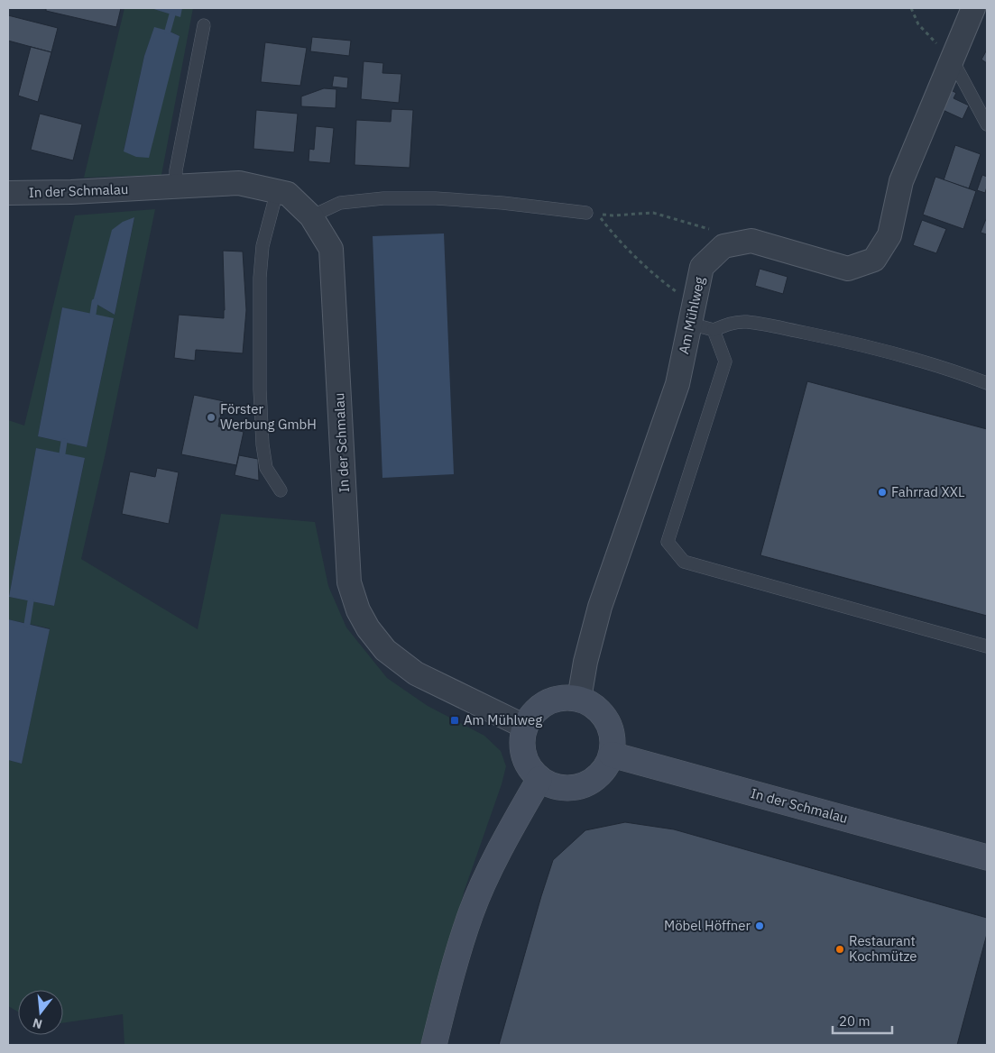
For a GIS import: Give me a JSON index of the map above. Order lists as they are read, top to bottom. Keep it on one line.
{"streets":{"main road":["In der Schmalau"],"street":["Am Mühlweg"]},"crossings":[["In der Schmalau","Am Mühlweg"]],"places":{"other":["Förster Werbung GmbH","Fahrrad XXL","Möbel Höffner","Restaurant Kochmütze"],"transit":["Am Mühlweg"]},"scale_bar":"20 m","north":"bottom"}
